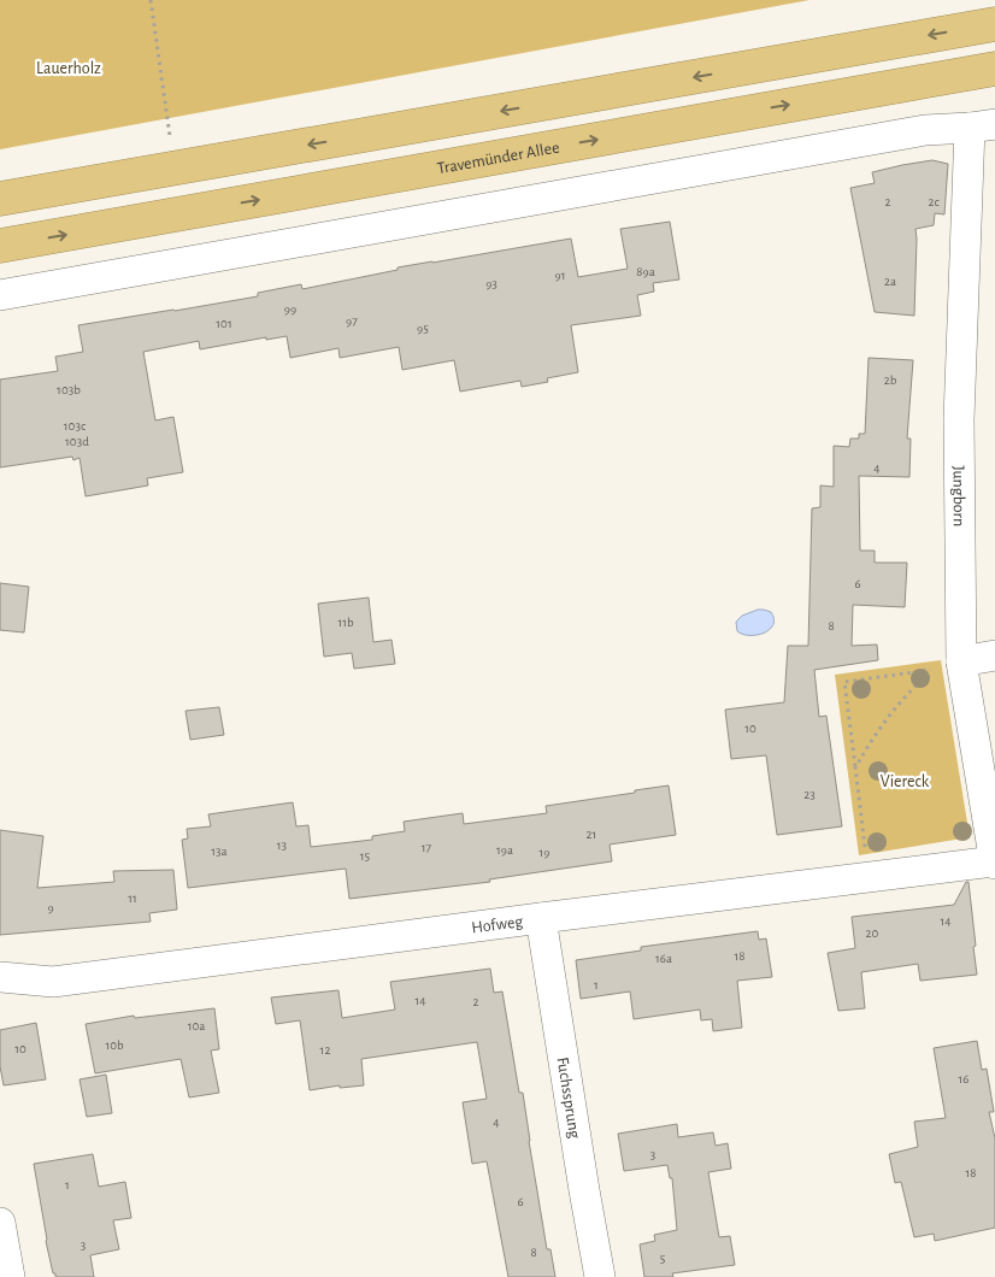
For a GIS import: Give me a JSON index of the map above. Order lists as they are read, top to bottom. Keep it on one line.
{"streets":{"highway":["Travemünder Allee"],"street":["Jungborn","Hofweg","Fuchssprung"]},"crossings":[["Jungborn","Hofweg"],["Hofweg","Fuchssprung"]],"parks":["Lauerholz","Viereck"],"house_numbers":["2","2c","89a","91","2a","93","99","97","101","95","2b","103b","103c","103d","4","6","11b","8","10","23","21","13","17","19a","13a","19","15","11","9","14","20","18","16a","1","14","2","10a","10b","10","12","16","4","3","18","1","6","3","8","5"]}
